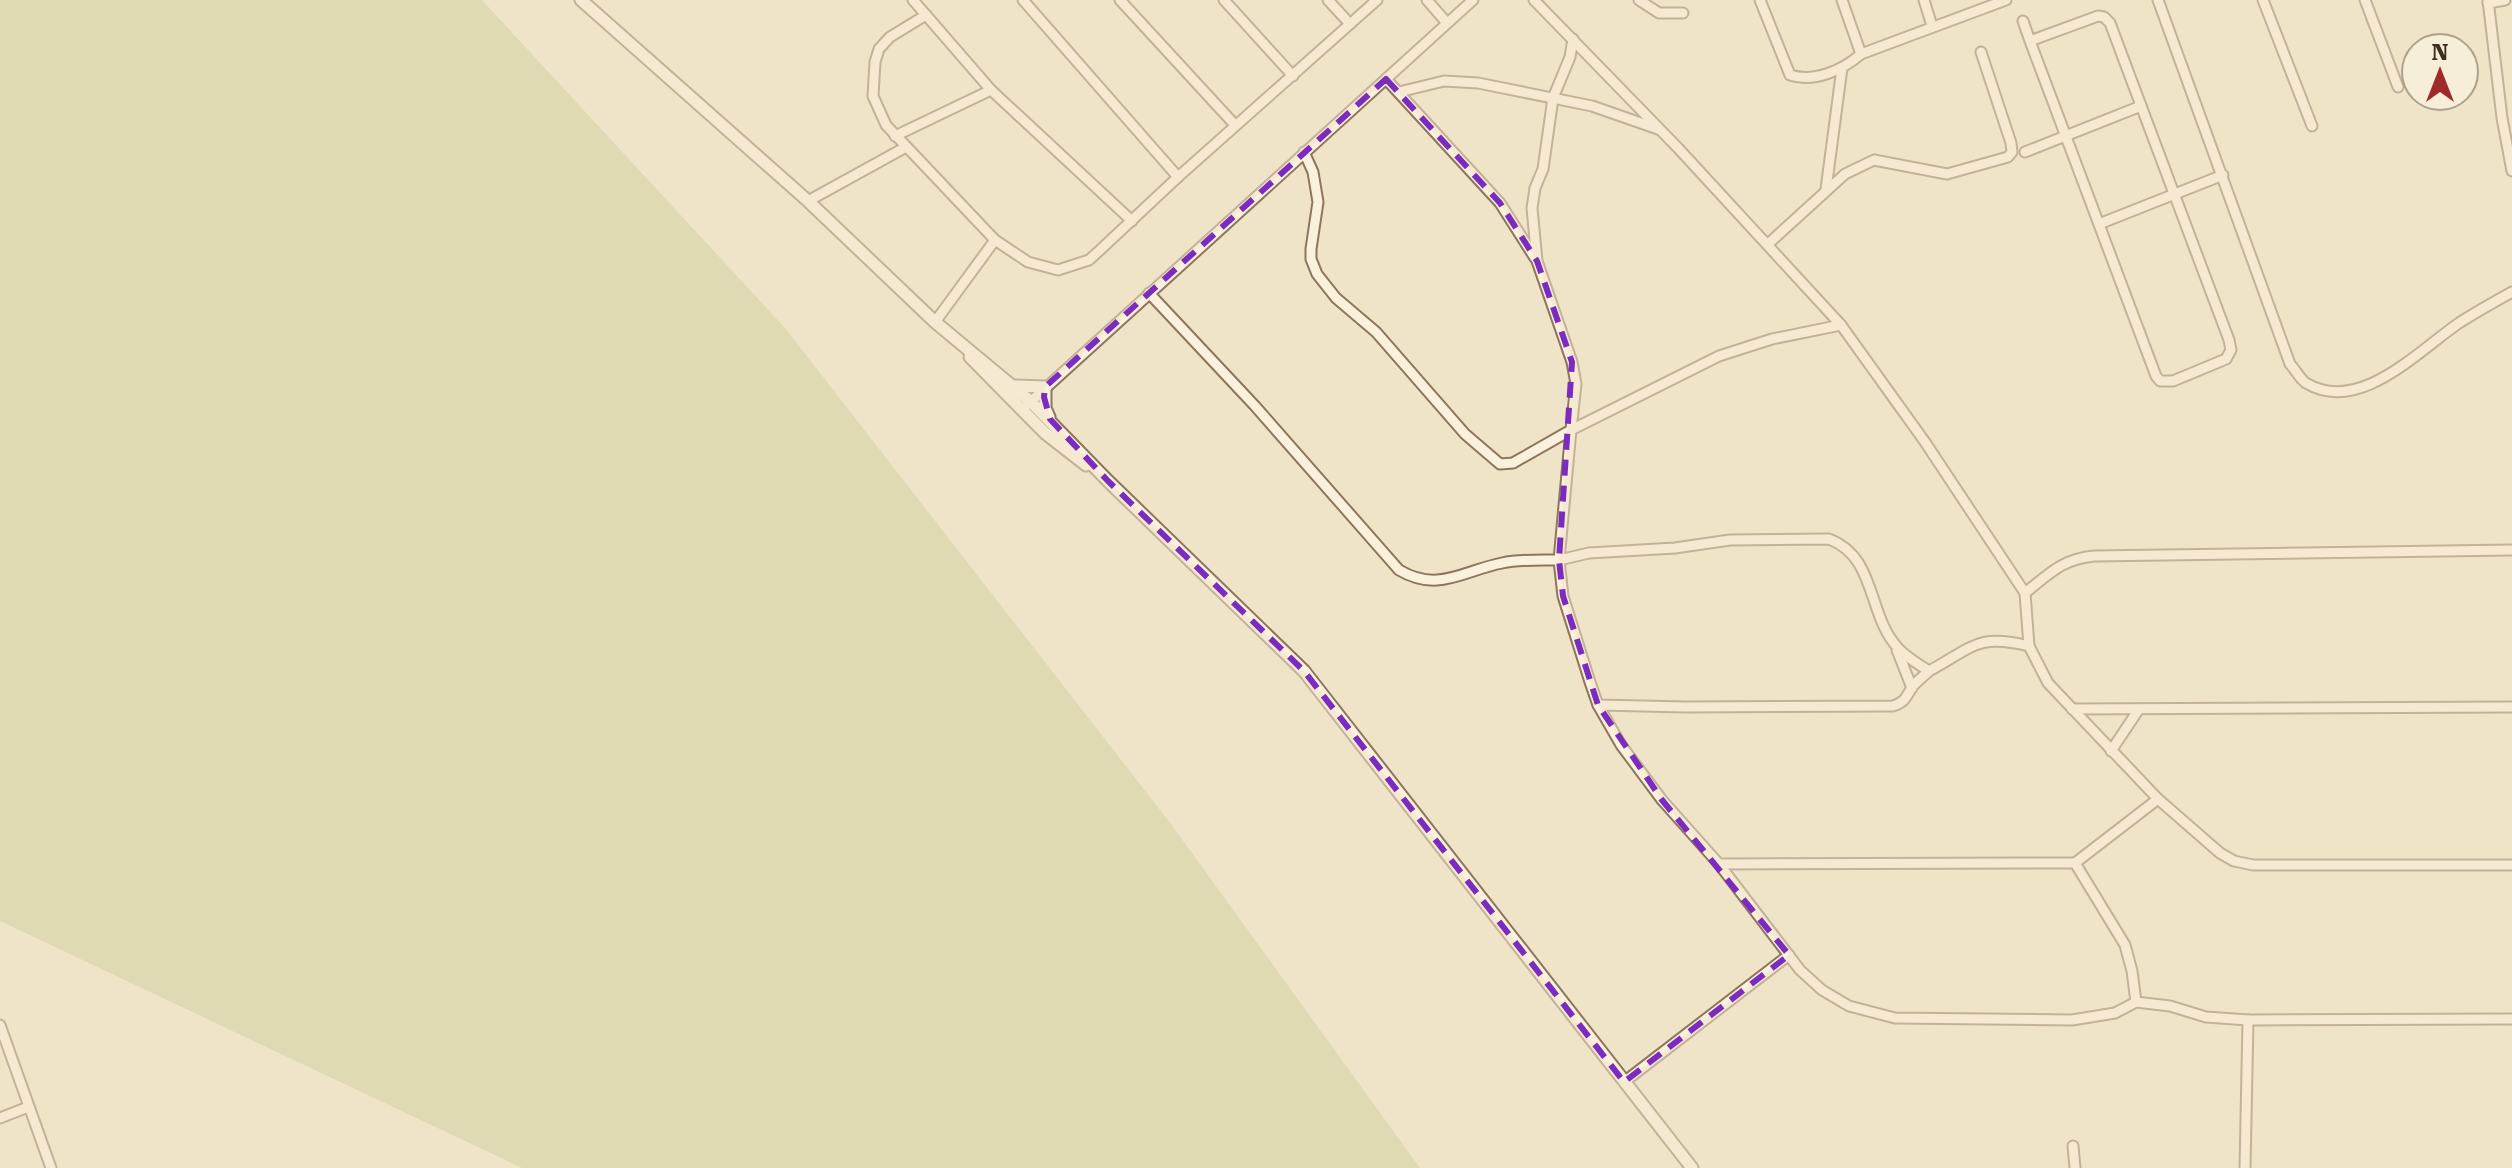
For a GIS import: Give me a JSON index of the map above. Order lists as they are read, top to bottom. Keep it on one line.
{"north":"top"}
